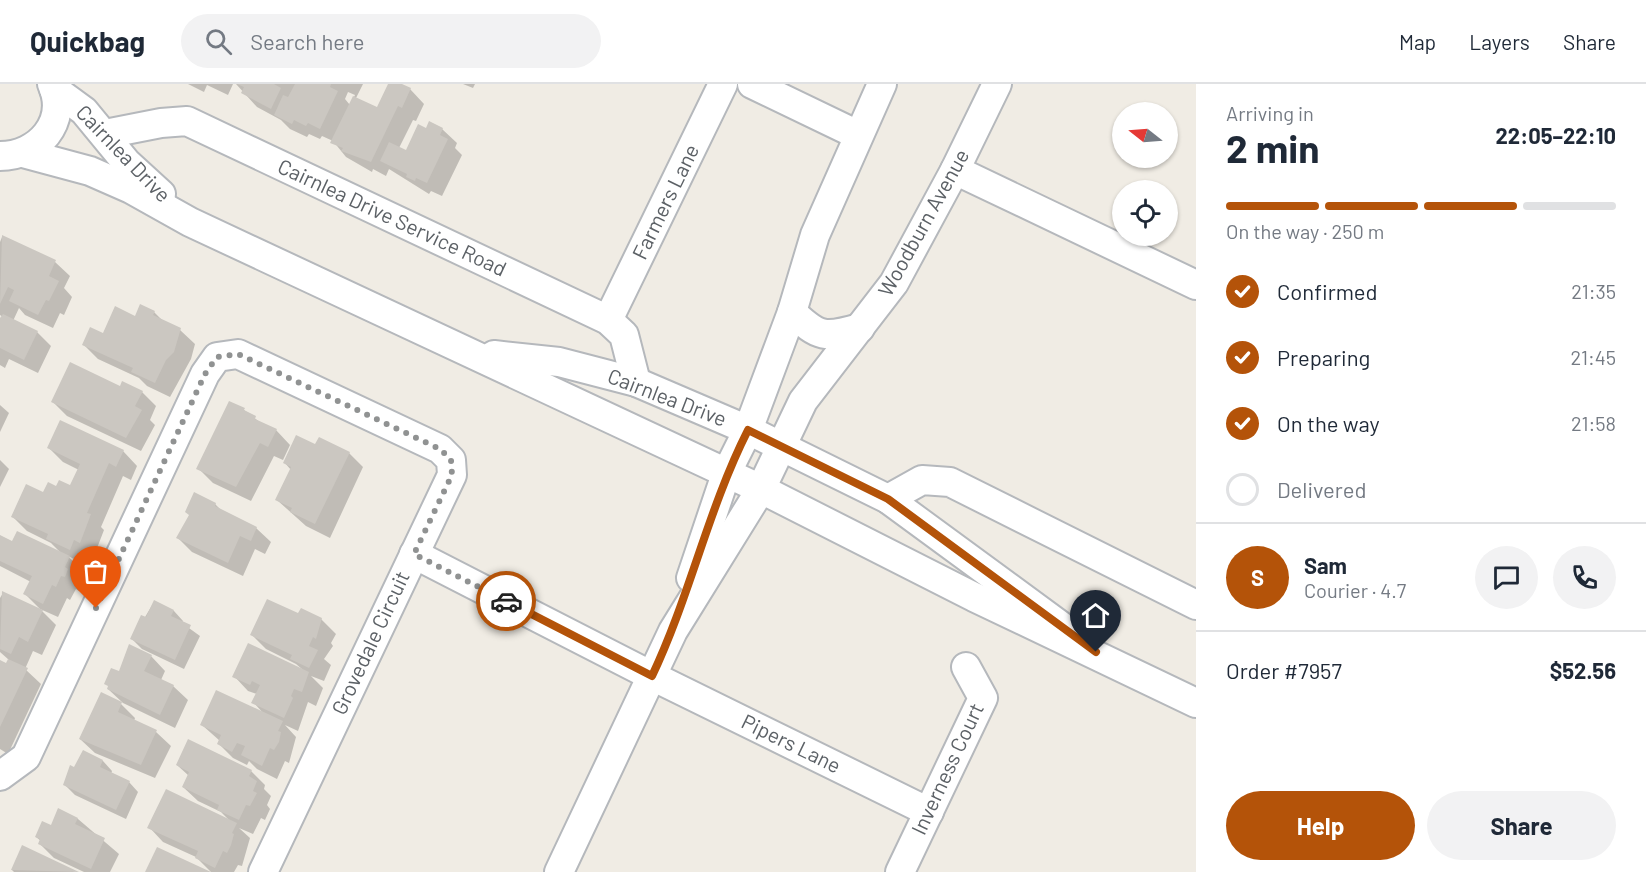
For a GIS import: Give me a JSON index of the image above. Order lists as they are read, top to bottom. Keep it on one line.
{"streets":{"street":["Cairnlea Drive","Farmers Lane","Cairnlea Drive Service Road","Woodburn Avenue","Grovedale Circuit","Pipers Lane","Inverness Court"]},"crossings":[["Cairnlea Drive","Cairnlea Drive Service Road"],["Cairnlea Drive","Woodburn Avenue"],["Farmers Lane","Cairnlea Drive Service Road"],["Grovedale Circuit","Pipers Lane"],["Pipers Lane","Inverness Court"]],"north":"left","page":{"header":"Quickbag","search":"Search here","nav":["Map","Layers","Share"],"heading":["2 min","Arriving in","22:05–22:10"],"panel":["Sam","Courier · 4.7","Order #7957","$52.56"],"bar":"On the way · 250 m","list":[["Confirmed","21:35"],["Preparing","21:45"],["On the way","21:58"],"Delivered"],"round":"S","buttons":["Help","Share"]}}
